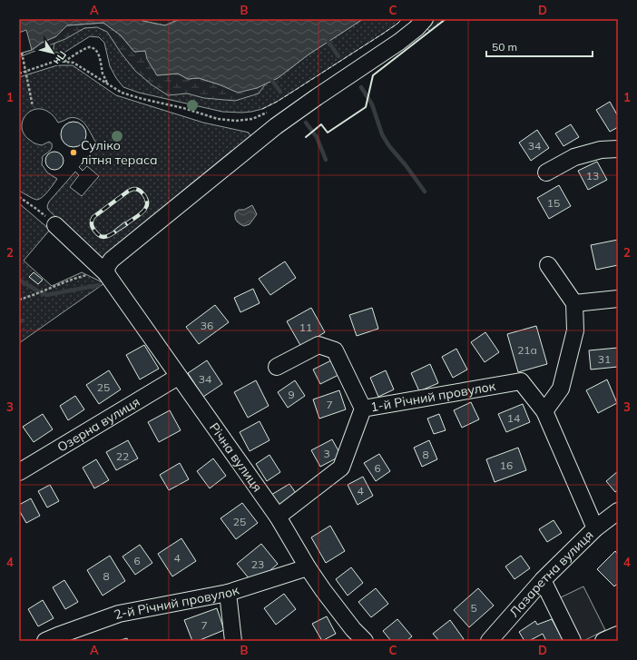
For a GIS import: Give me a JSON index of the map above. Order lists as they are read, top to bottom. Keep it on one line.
{"streets":{"street":["1-й Річний провулок","Озерна вулиця","Річна вулиця","Лазаретна вулиця","2-й Річний провулок"]},"crossings":[["1-й Річний провулок","Річна вулиця"],["1-й Річний провулок","Лазаретна вулиця"],["Озерна вулиця","Річна вулиця"],["Річна вулиця","2-й Річний провулок"]],"places":["Суліко літня тераса"],"house_numbers":["34","13","15","36","11","21а","31","34","25","9","7","14","3","8","22","16","6","4","25","4","6","23","8","5","7"],"scale_bar":"50 m","north":"bottom right","grid":{"columns":["A","B","C","D"],"rows":["1","2","3","4"]}}
